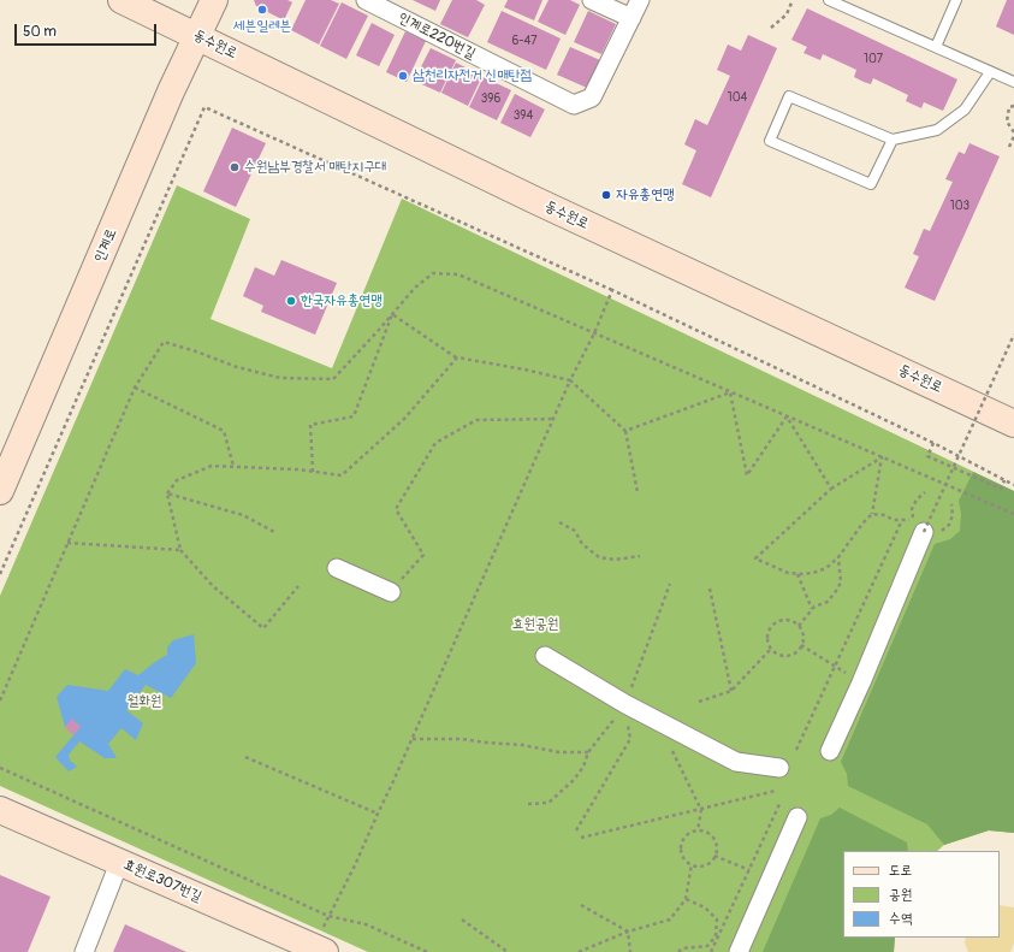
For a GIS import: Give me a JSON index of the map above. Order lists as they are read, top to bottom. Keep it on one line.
{"streets":{"main road":["동수원로","인계로","효원로307번길"],"street":["인계로220번길"]},"crossings":[["동수원로","인계로"]],"parks":["효원공원","월화원"],"places":["세븐일레븐","삼천리자전거 신매탄점","수원남부경찰서 매탄지구대","자유총연맹","한국자유총연맹"],"house_numbers":["6-47","107","104","396","394","103"],"legend":["도로","공원","수역"],"scale_bar":"50 m"}
